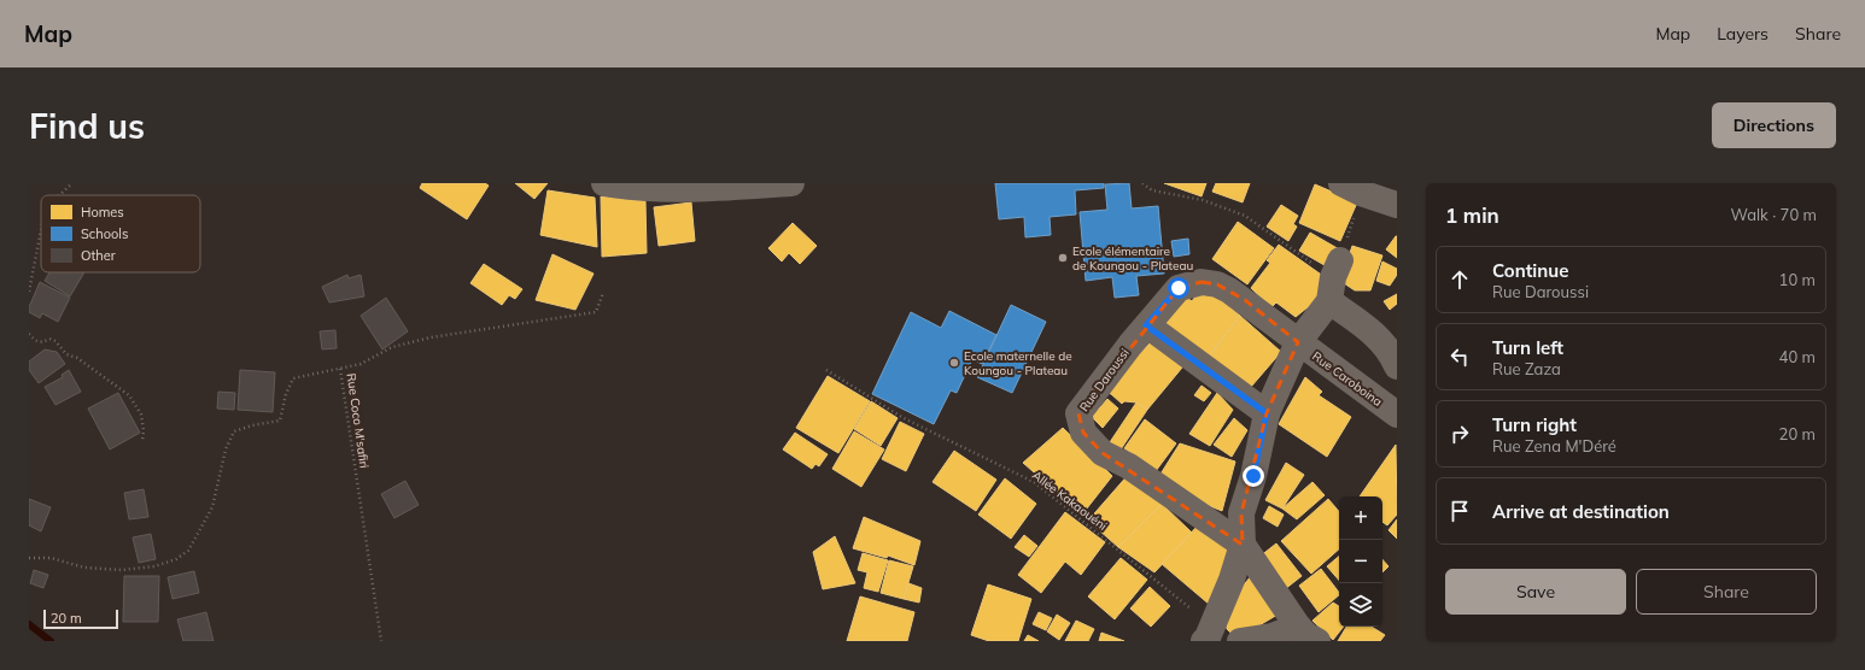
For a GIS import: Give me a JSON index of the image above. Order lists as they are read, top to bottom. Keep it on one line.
{"streets":{"street":["Rue Caroboina","Rue Daroussi"],"path":["Rue Coco M'safiri","Allée Kakaouéni"]},"crossings":[["Rue Caroboina","Rue Daroussi"]],"places":["Ecole élémentaire de Koungou - Plateau","Ecole maternelle de Koungou - Plateau"],"legend":["Homes","Schools","Other"],"scale_bar":"20 m","page":{"header":"Map","nav":["Map","Layers","Share"],"buttons":["Directions",["Save","Share"]],"title":"Find us","heading":["1 min","Walk · 70 m"],"list":[["Continue","Rue Daroussi","10 m"],["Turn left","Rue Zaza","40 m"],["Turn right","Rue Zena M'Déré","20 m"],"Arrive at destination"],"map_buttons":["+","−"],"scale":"20 m"}}
